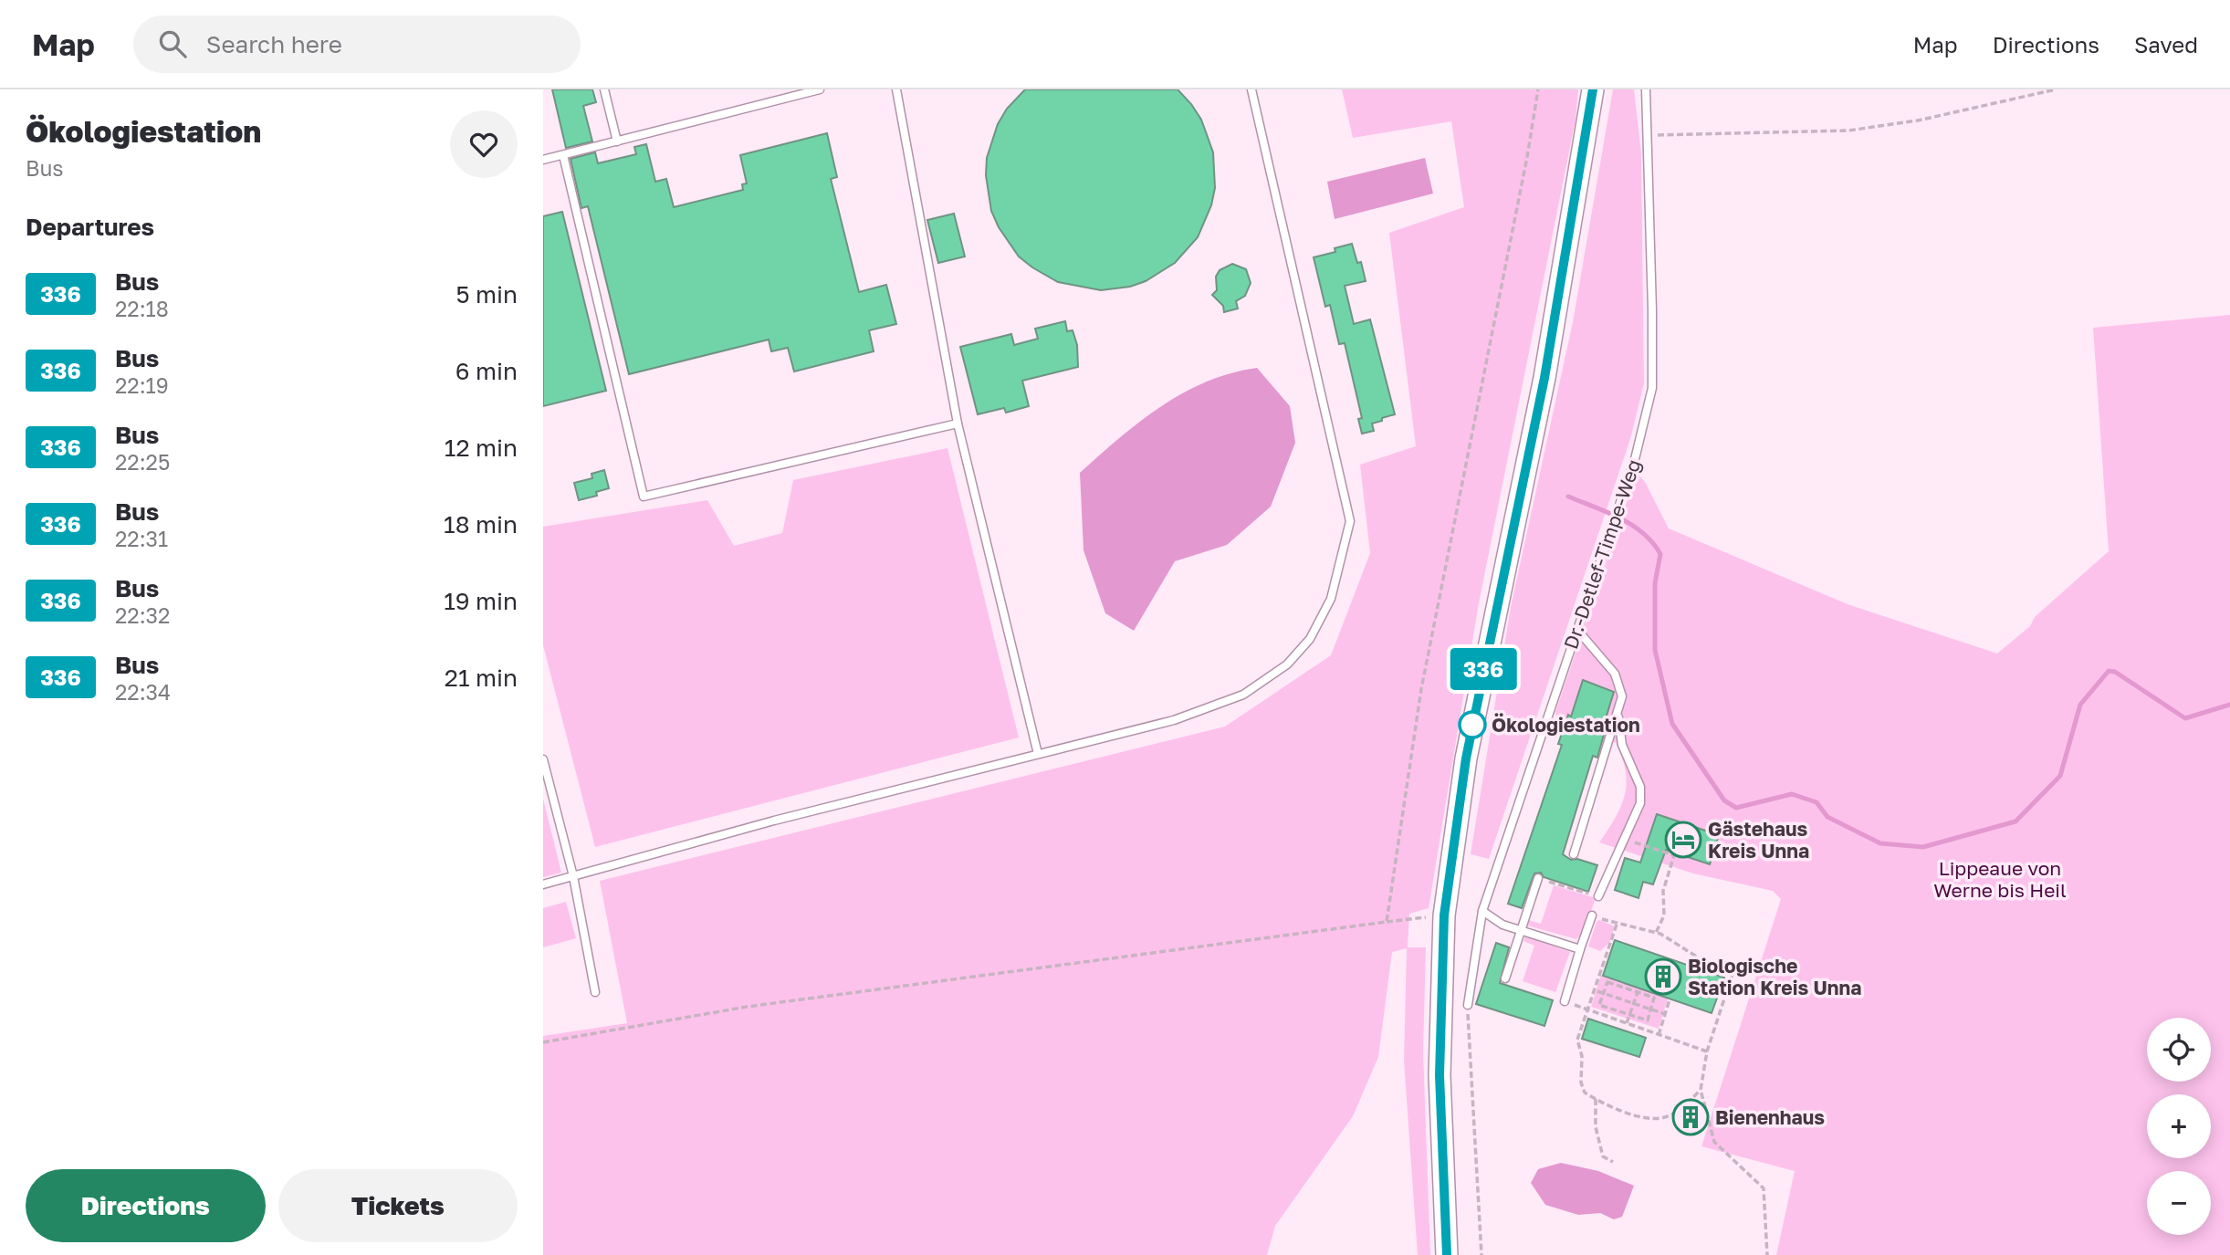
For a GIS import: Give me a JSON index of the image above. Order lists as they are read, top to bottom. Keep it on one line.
{"streets":{"lane":["Dr.-Detlef-Timpe-Weg"]},"parks":["Lippeaue von Werne bis Heil"],"places":{"other":["Ökologiestation"],"hotel":["Gästehaus Kreis Unna"],"building":["Biologische Station Kreis Unna","Bienenhaus"]},"lines":["bus line 336"],"page":{"header":"Map","search":"Search here","nav":["Map","Directions","Saved"],"heading":[["Ökologiestation","Bus"],"Departures"],"on_map":"336","list":[{"mark":"336","name":"Bus","note":"22:18","value":"5 min"},{"mark":"336","name":"Bus","note":"22:19","value":"6 min"},{"mark":"336","name":"Bus","note":"22:25","value":"12 min"},{"mark":"336","name":"Bus","note":"22:31","value":"18 min"},{"mark":"336","name":"Bus","note":"22:32","value":"19 min"},{"mark":"336","name":"Bus","note":"22:34","value":"21 min"}],"map_buttons":["+","−"],"buttons":["Directions","Tickets"]}}
